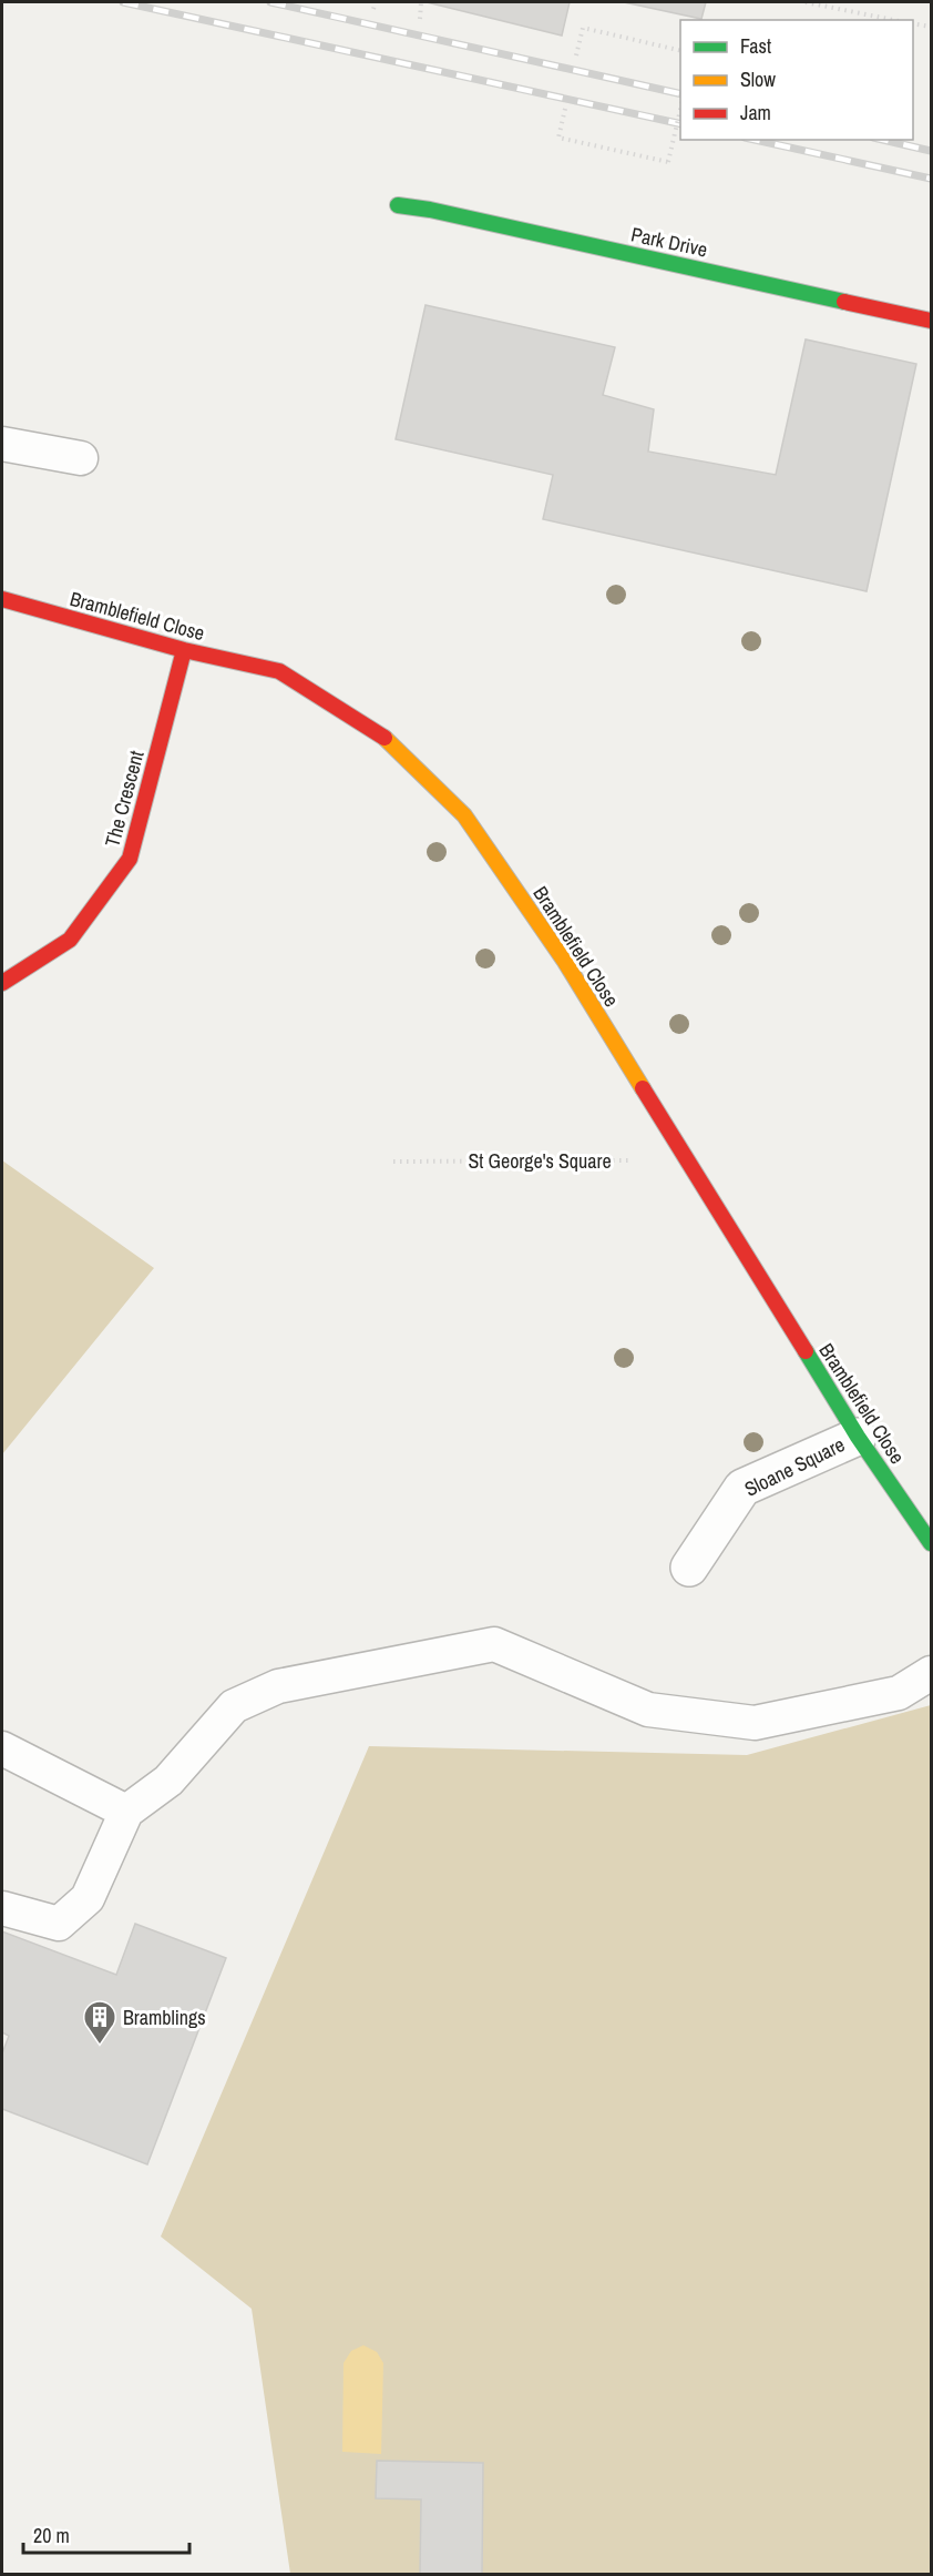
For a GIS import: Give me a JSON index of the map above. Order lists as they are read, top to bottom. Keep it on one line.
{"streets":{"street":["Park Drive","Bramblefield Close","The Crescent","Sloane Square"],"path":["St George's Square"]},"crossings":[["Bramblefield Close","The Crescent"],["Bramblefield Close","St George's Square"],["Bramblefield Close","Sloane Square"]],"places":{"building":["Bramblings"]},"legend":["Fast","Slow","Jam"],"scale_bar":"20 m"}
